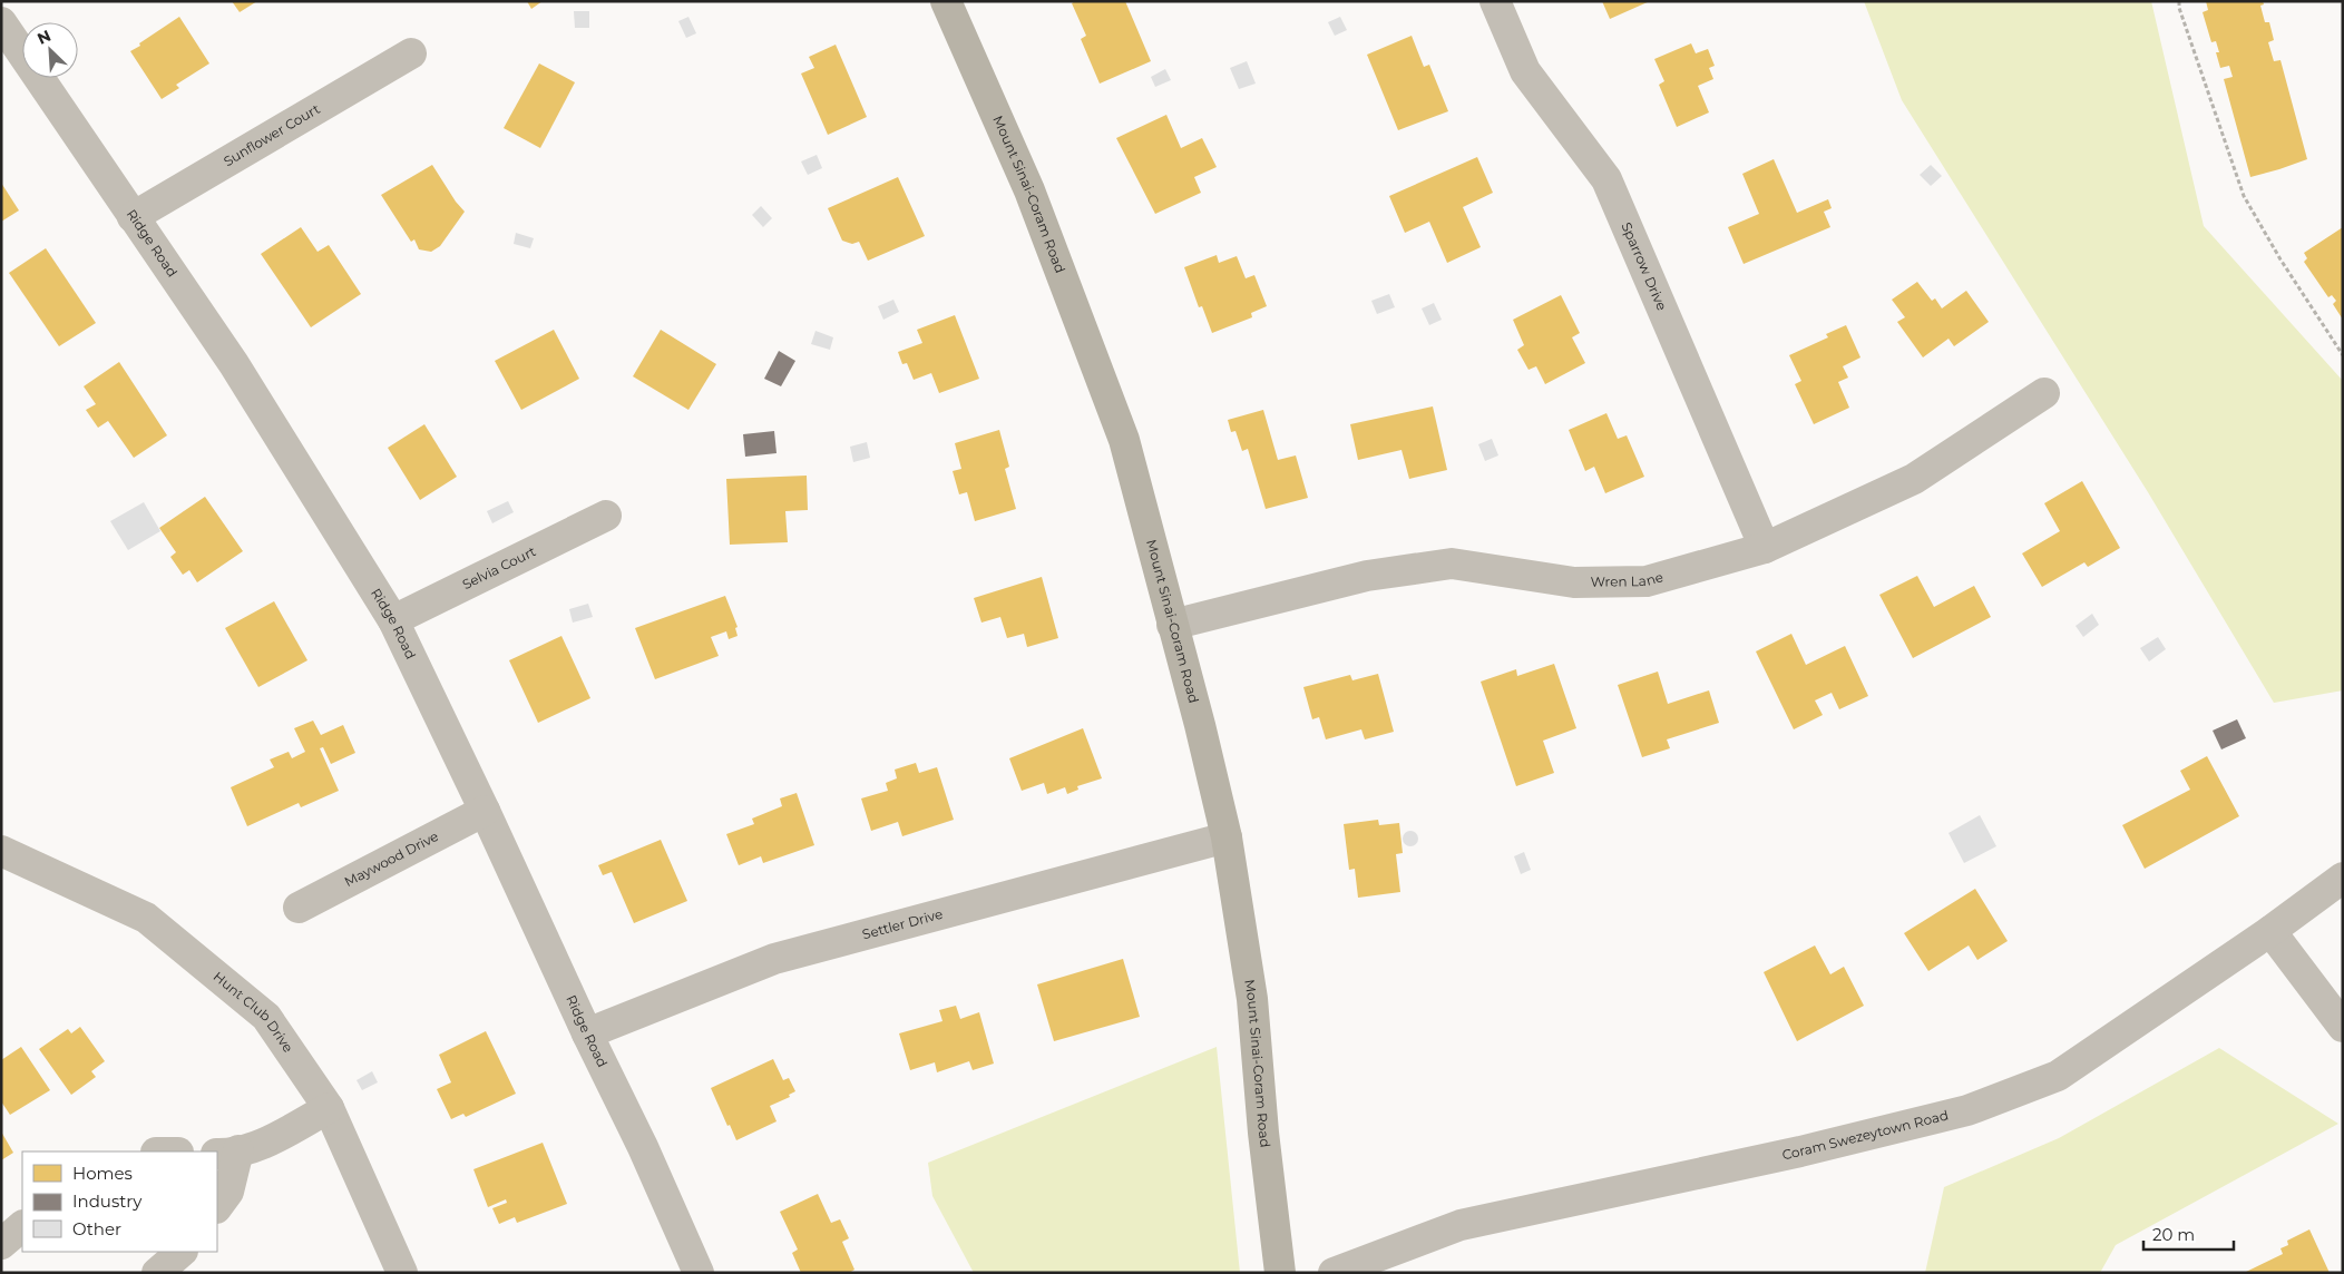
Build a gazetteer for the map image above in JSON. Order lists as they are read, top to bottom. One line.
{"streets":{"main road":["Mount Sinai-Coram Road"],"street":["Sunflower Court","Ridge Road","Sparrow Drive","Selvia Court","Wren Lane","Maywood Drive","Settler Drive","Hunt Club Drive","Coram Swezeytown Road"]},"crossings":[["Sunflower Court","Ridge Road"],["Mount Sinai-Coram Road","Wren Lane"],["Mount Sinai-Coram Road","Settler Drive"],["Ridge Road","Selvia Court"],["Ridge Road","Maywood Drive"],["Ridge Road","Settler Drive"],["Sparrow Drive","Wren Lane"]],"legend":["Homes","Industry","Other"],"scale_bar":"20 m","north":"top left"}
